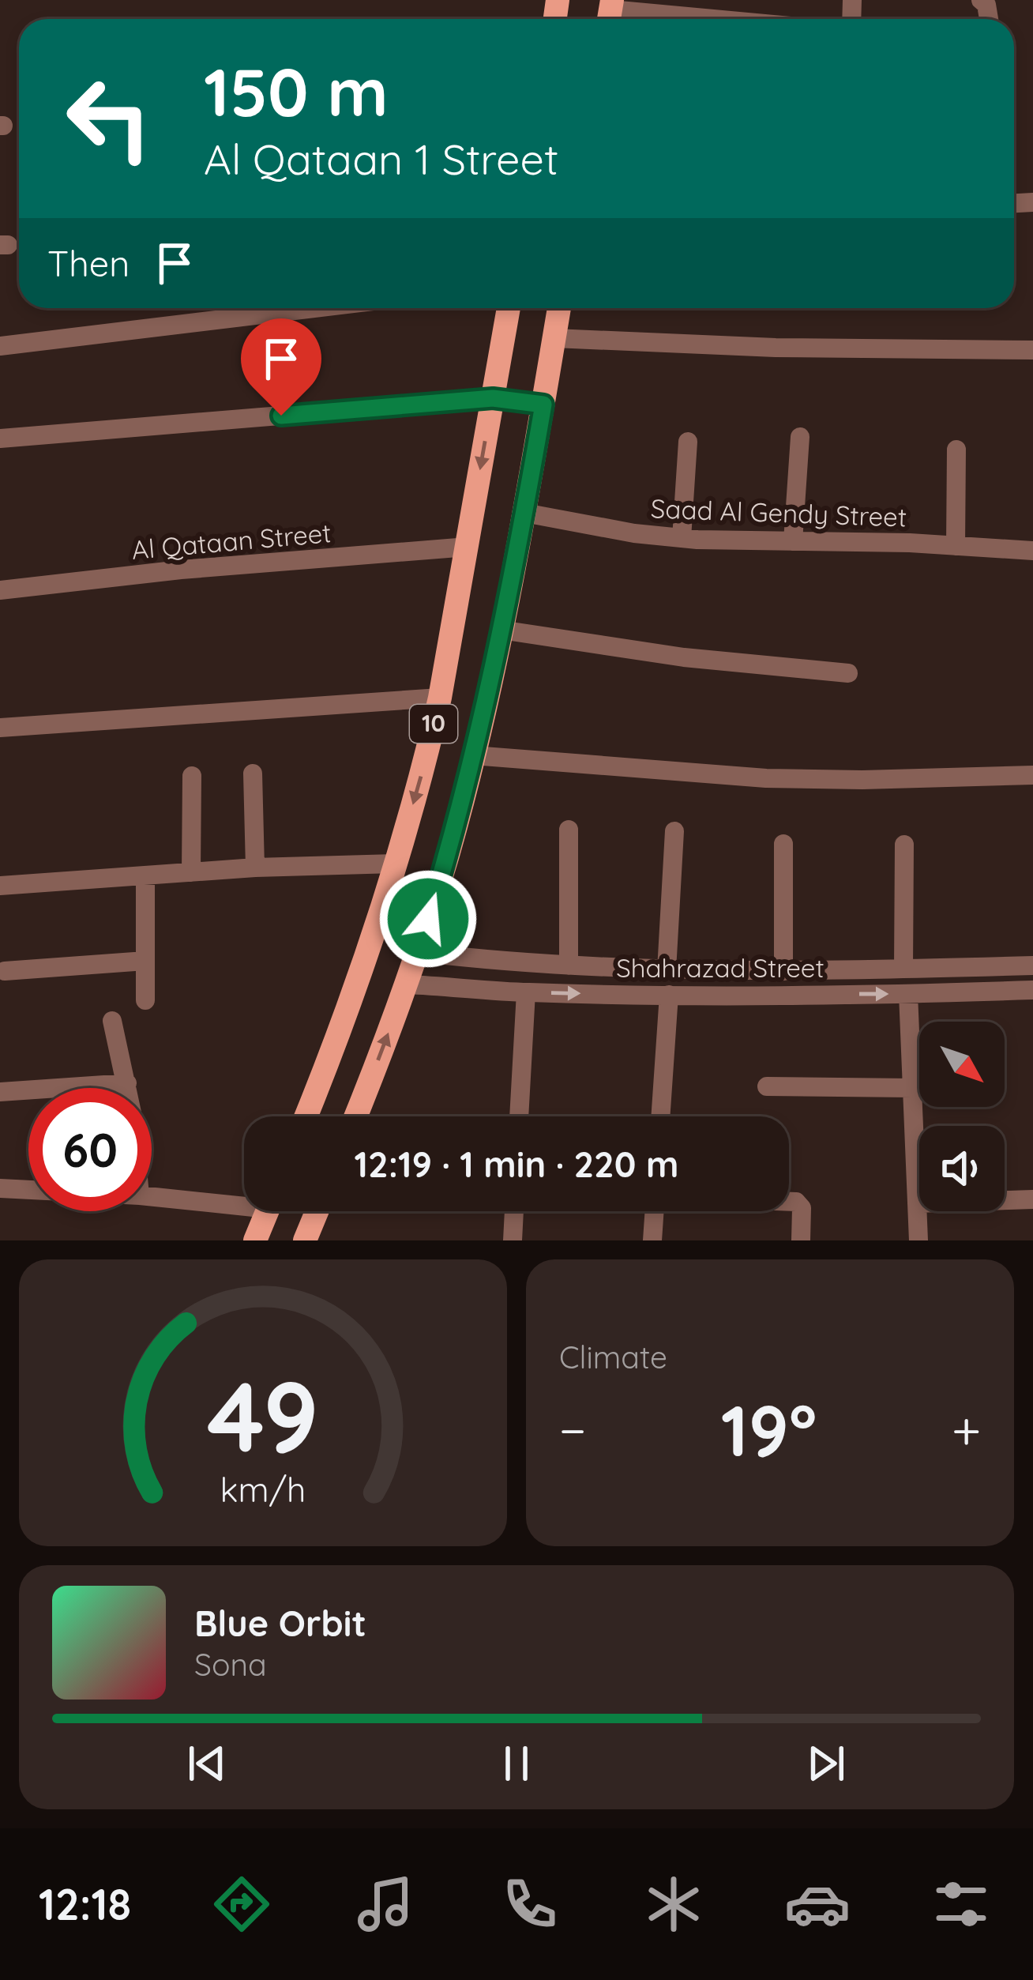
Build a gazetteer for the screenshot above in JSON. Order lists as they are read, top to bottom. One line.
{"streets":{"main road":["10"],"street":["Saad Al Gendy Street","Al Qataan Street","Shahrazad Street"]},"crossings":[["Saad Al Gendy Street","10"],["Al Qataan Street","10"],["10","Shahrazad Street"]],"north":"bottom right","page":{"turn":["150 m","Al Qataan 1 Street"],"then":"Then","limit":"60","trip":"12:19 · 1 min · 220 m","tile":"Climate","heat":["−","19°","+"],"song":["Blue Orbit","Sona"],"tabs":"12:18","gauge":["49","km/h"]}}
